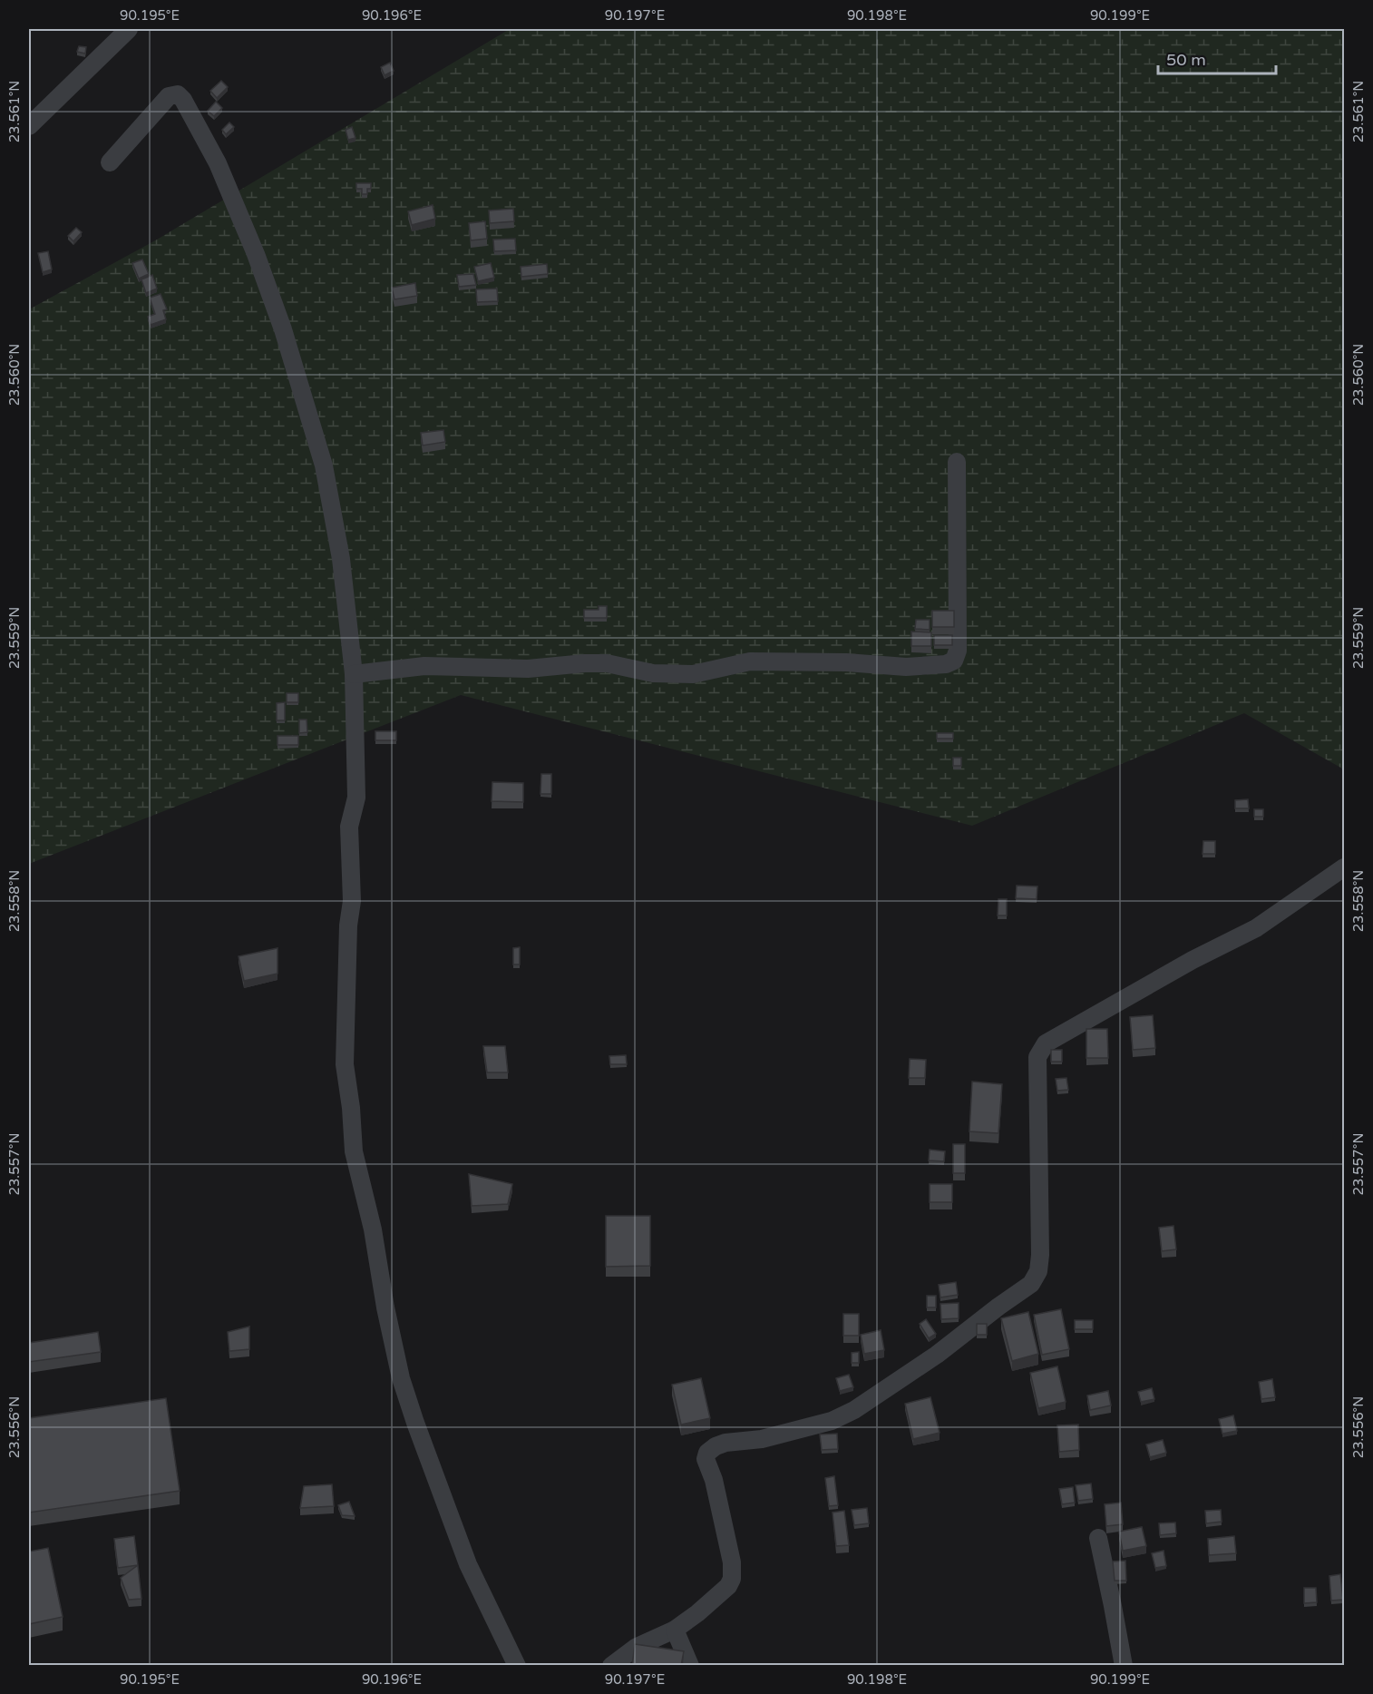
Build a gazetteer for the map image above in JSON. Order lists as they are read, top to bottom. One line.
{"scale_bar":"50 m","coordinates":["90.195°E","90.196°E","90.197°E","90.198°E","90.199°E","23.561°N","23.560°N","23.559°N","23.558°N","23.557°N","23.556°N"]}
